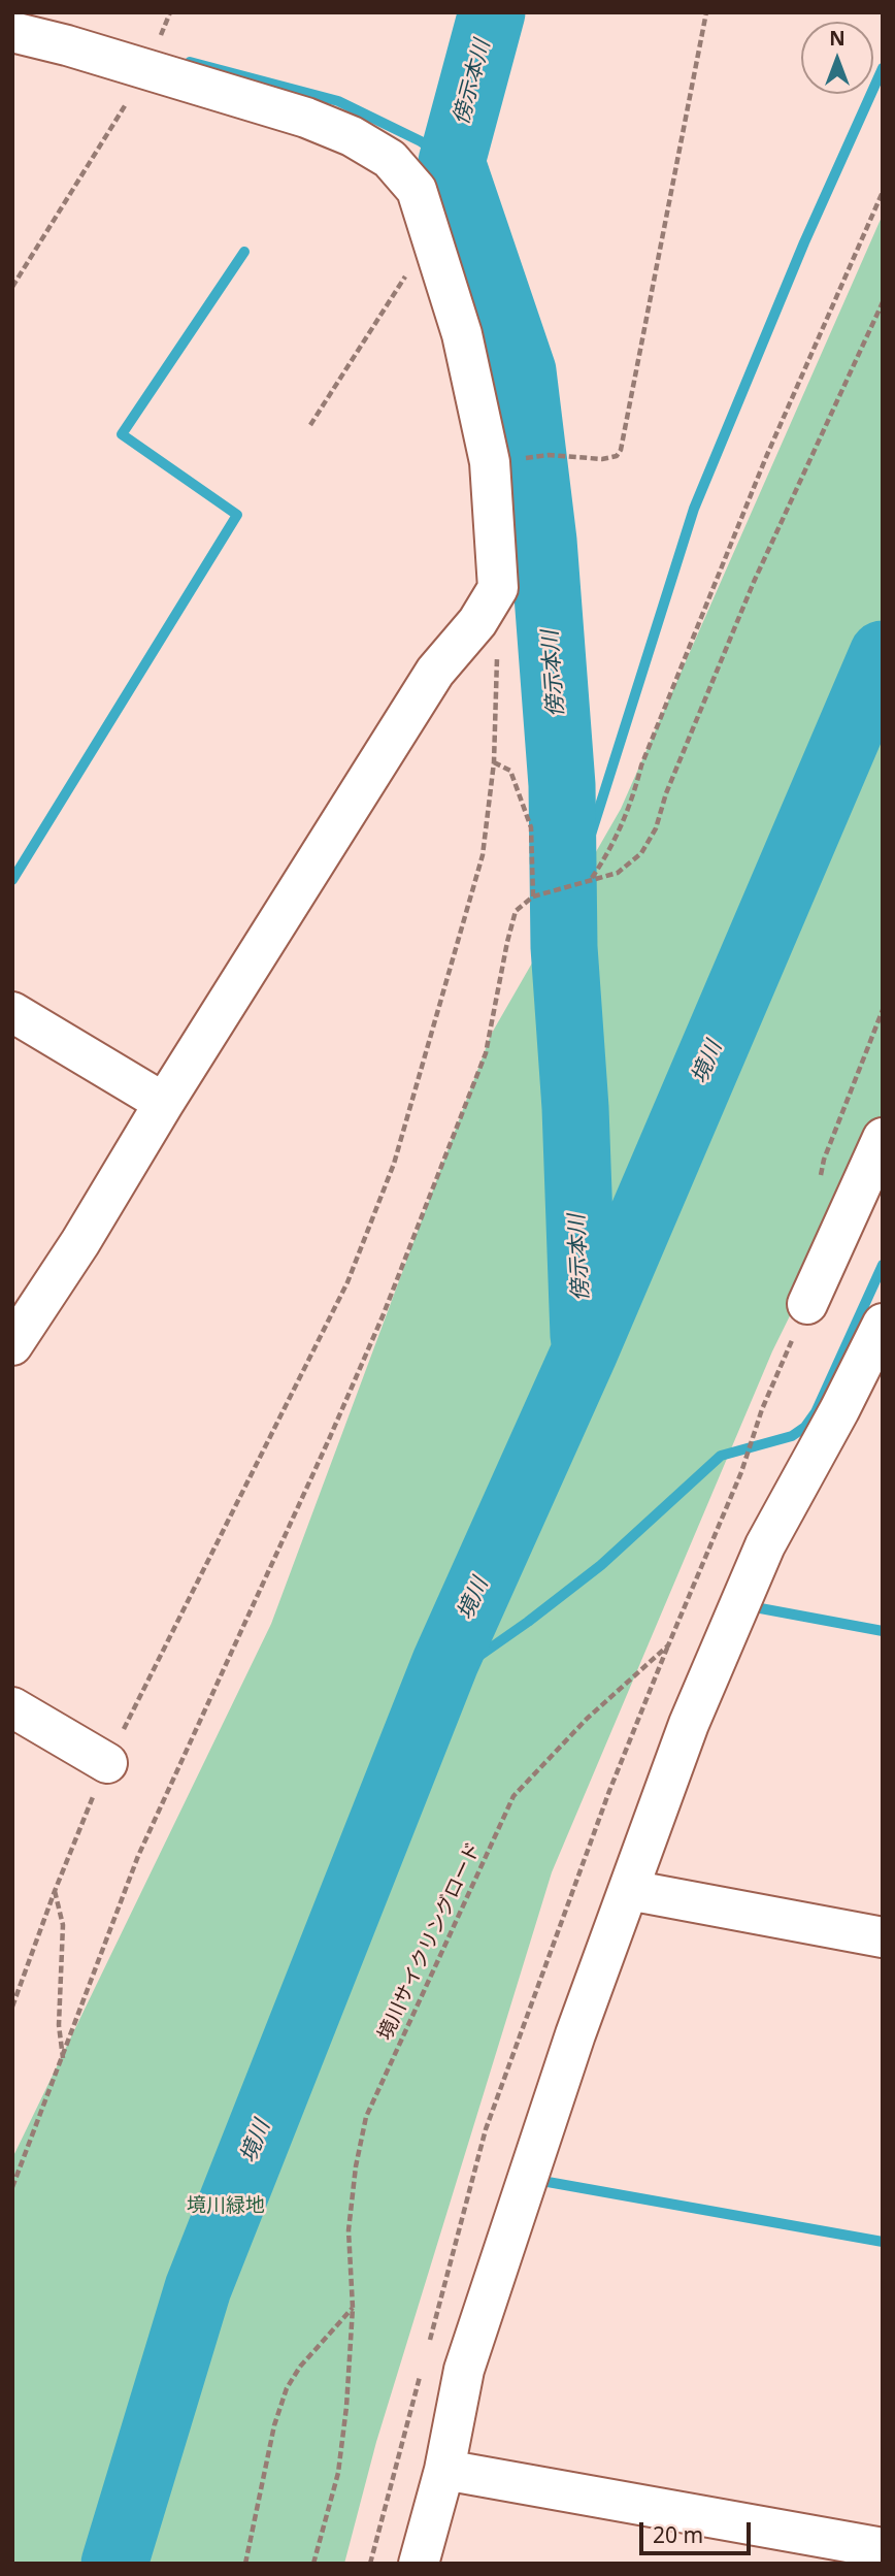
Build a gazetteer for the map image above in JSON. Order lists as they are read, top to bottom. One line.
{"streets":{"path":["境川サイクリングロード"]},"water":["傍示本川","境川"],"parks":["境川緑地"],"scale_bar":"20 m","north":"top"}
